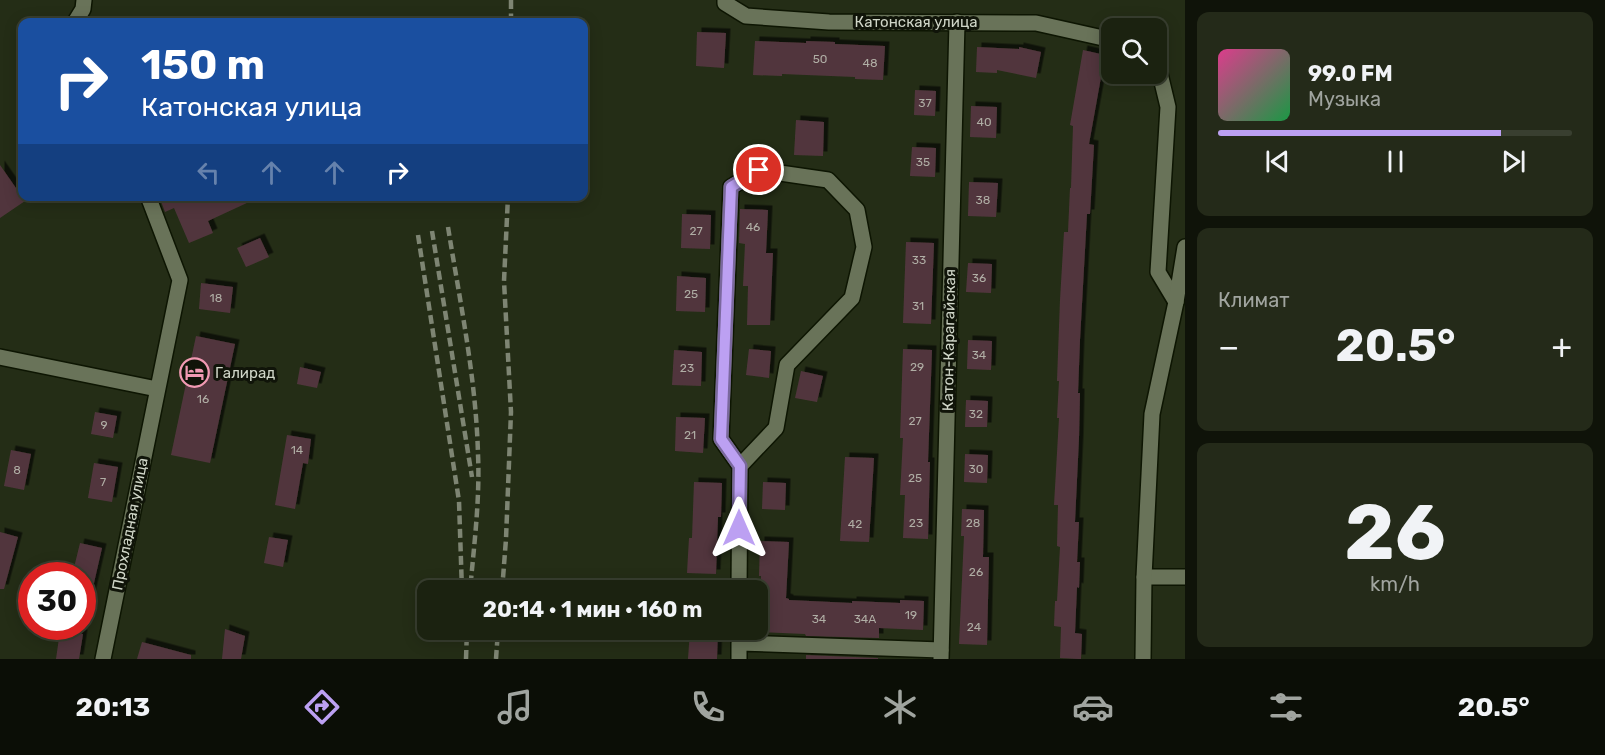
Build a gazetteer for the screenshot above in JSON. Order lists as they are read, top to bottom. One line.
{"streets":{"street":["Катонская улица","Катон-Карагайская","Прохладная улица"]},"crossings":[["Катонская улица","Катон-Карагайская"]],"places":{"hotel":["Галирад"]},"house_numbers":["50","48","37","40","35","38","46","27","33","36","25","18","31","34","29","23","16","32","27","9","21","14","30","8","25","7","23","28","42","26","19","34","34А","24"],"page":{"turn":["150 m","Катонская улица"],"song":["99.0 FM","Музыка"],"tile":["Климат",["26","km/h"]],"heat":["−","20.5°","+"],"limit":"30","trip":"20:14 · 1 мин · 160 m","tabs":["20:13","20.5°"]}}
